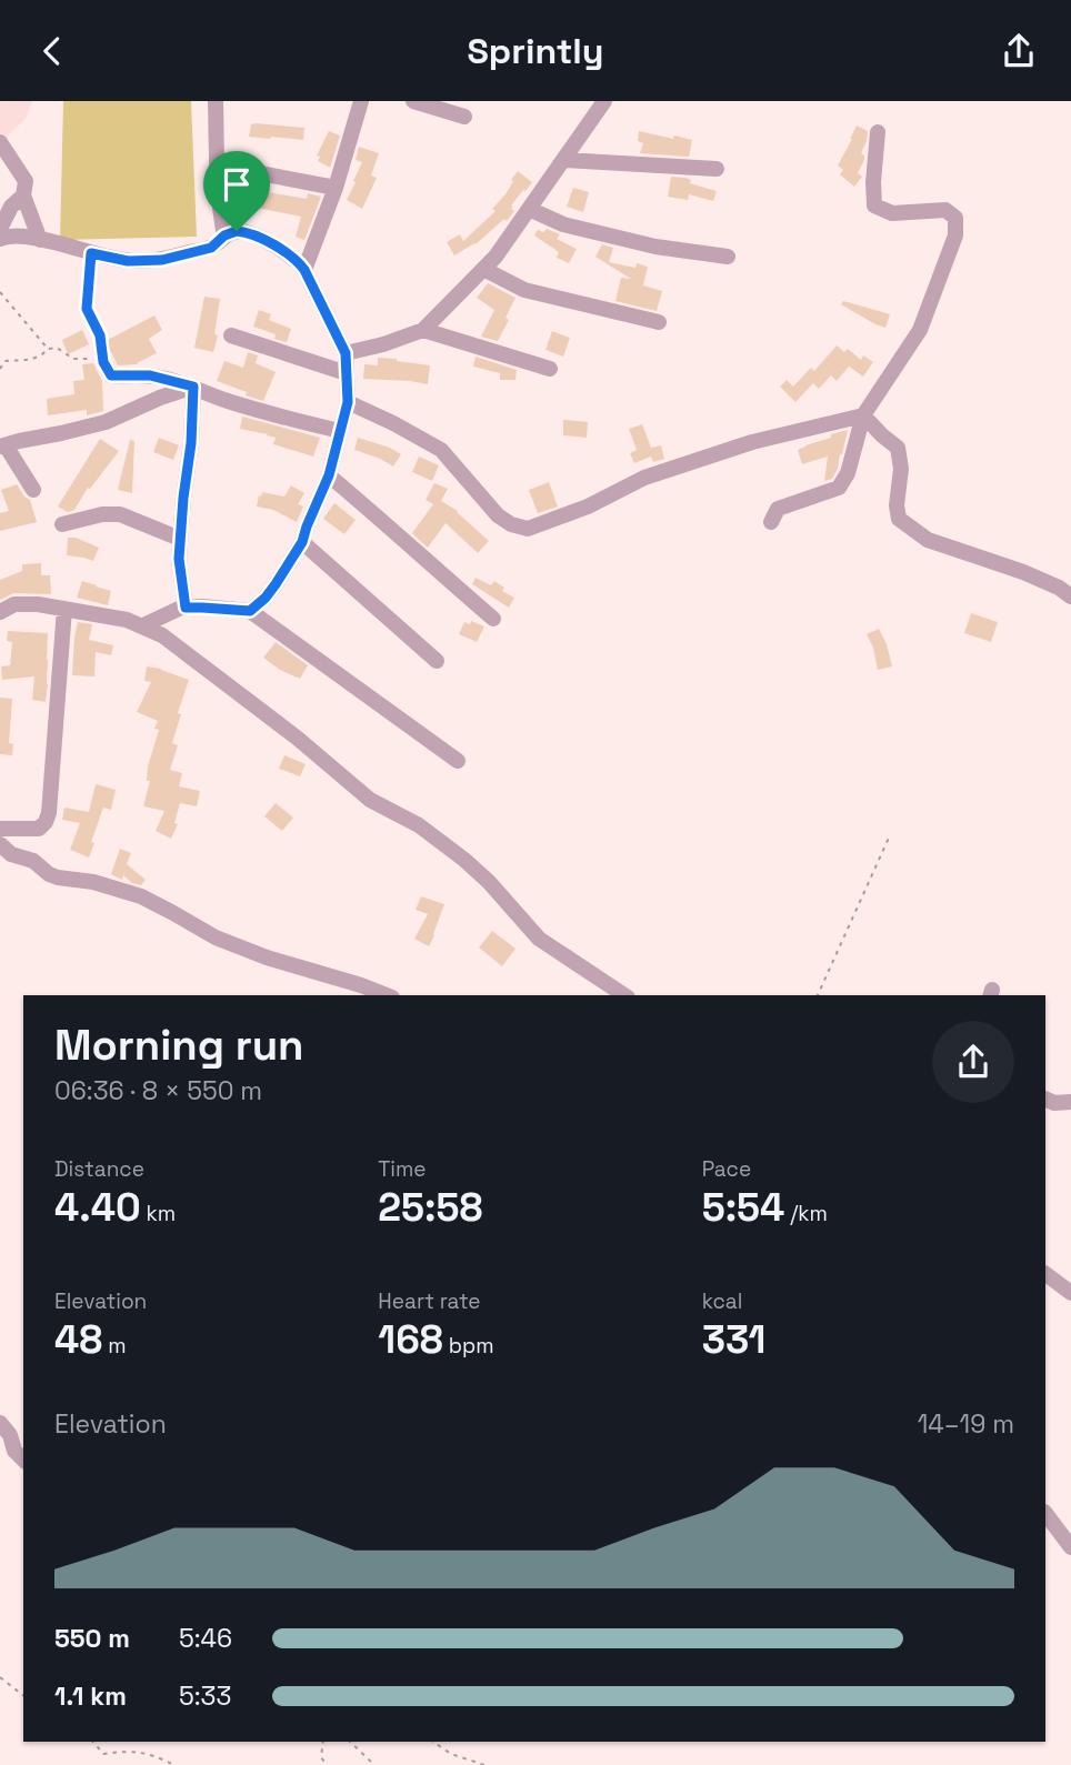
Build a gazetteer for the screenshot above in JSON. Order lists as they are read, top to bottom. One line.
{"page":{"header":"Sprintly","heading":["Morning run","06:36 · 8 × 550 m"],"stats":[["Distance","4.40 km"],["Time","25:58"],["Pace","5:54 /km"],["Elevation","48 m"],["Heart rate","168 bpm"],["kcal","331"]],"chart":["Elevation","14–19 m"],"list":[{"name":"550 m","note":"5:46"},{"name":"1.1 km","note":"5:33"}]}}
